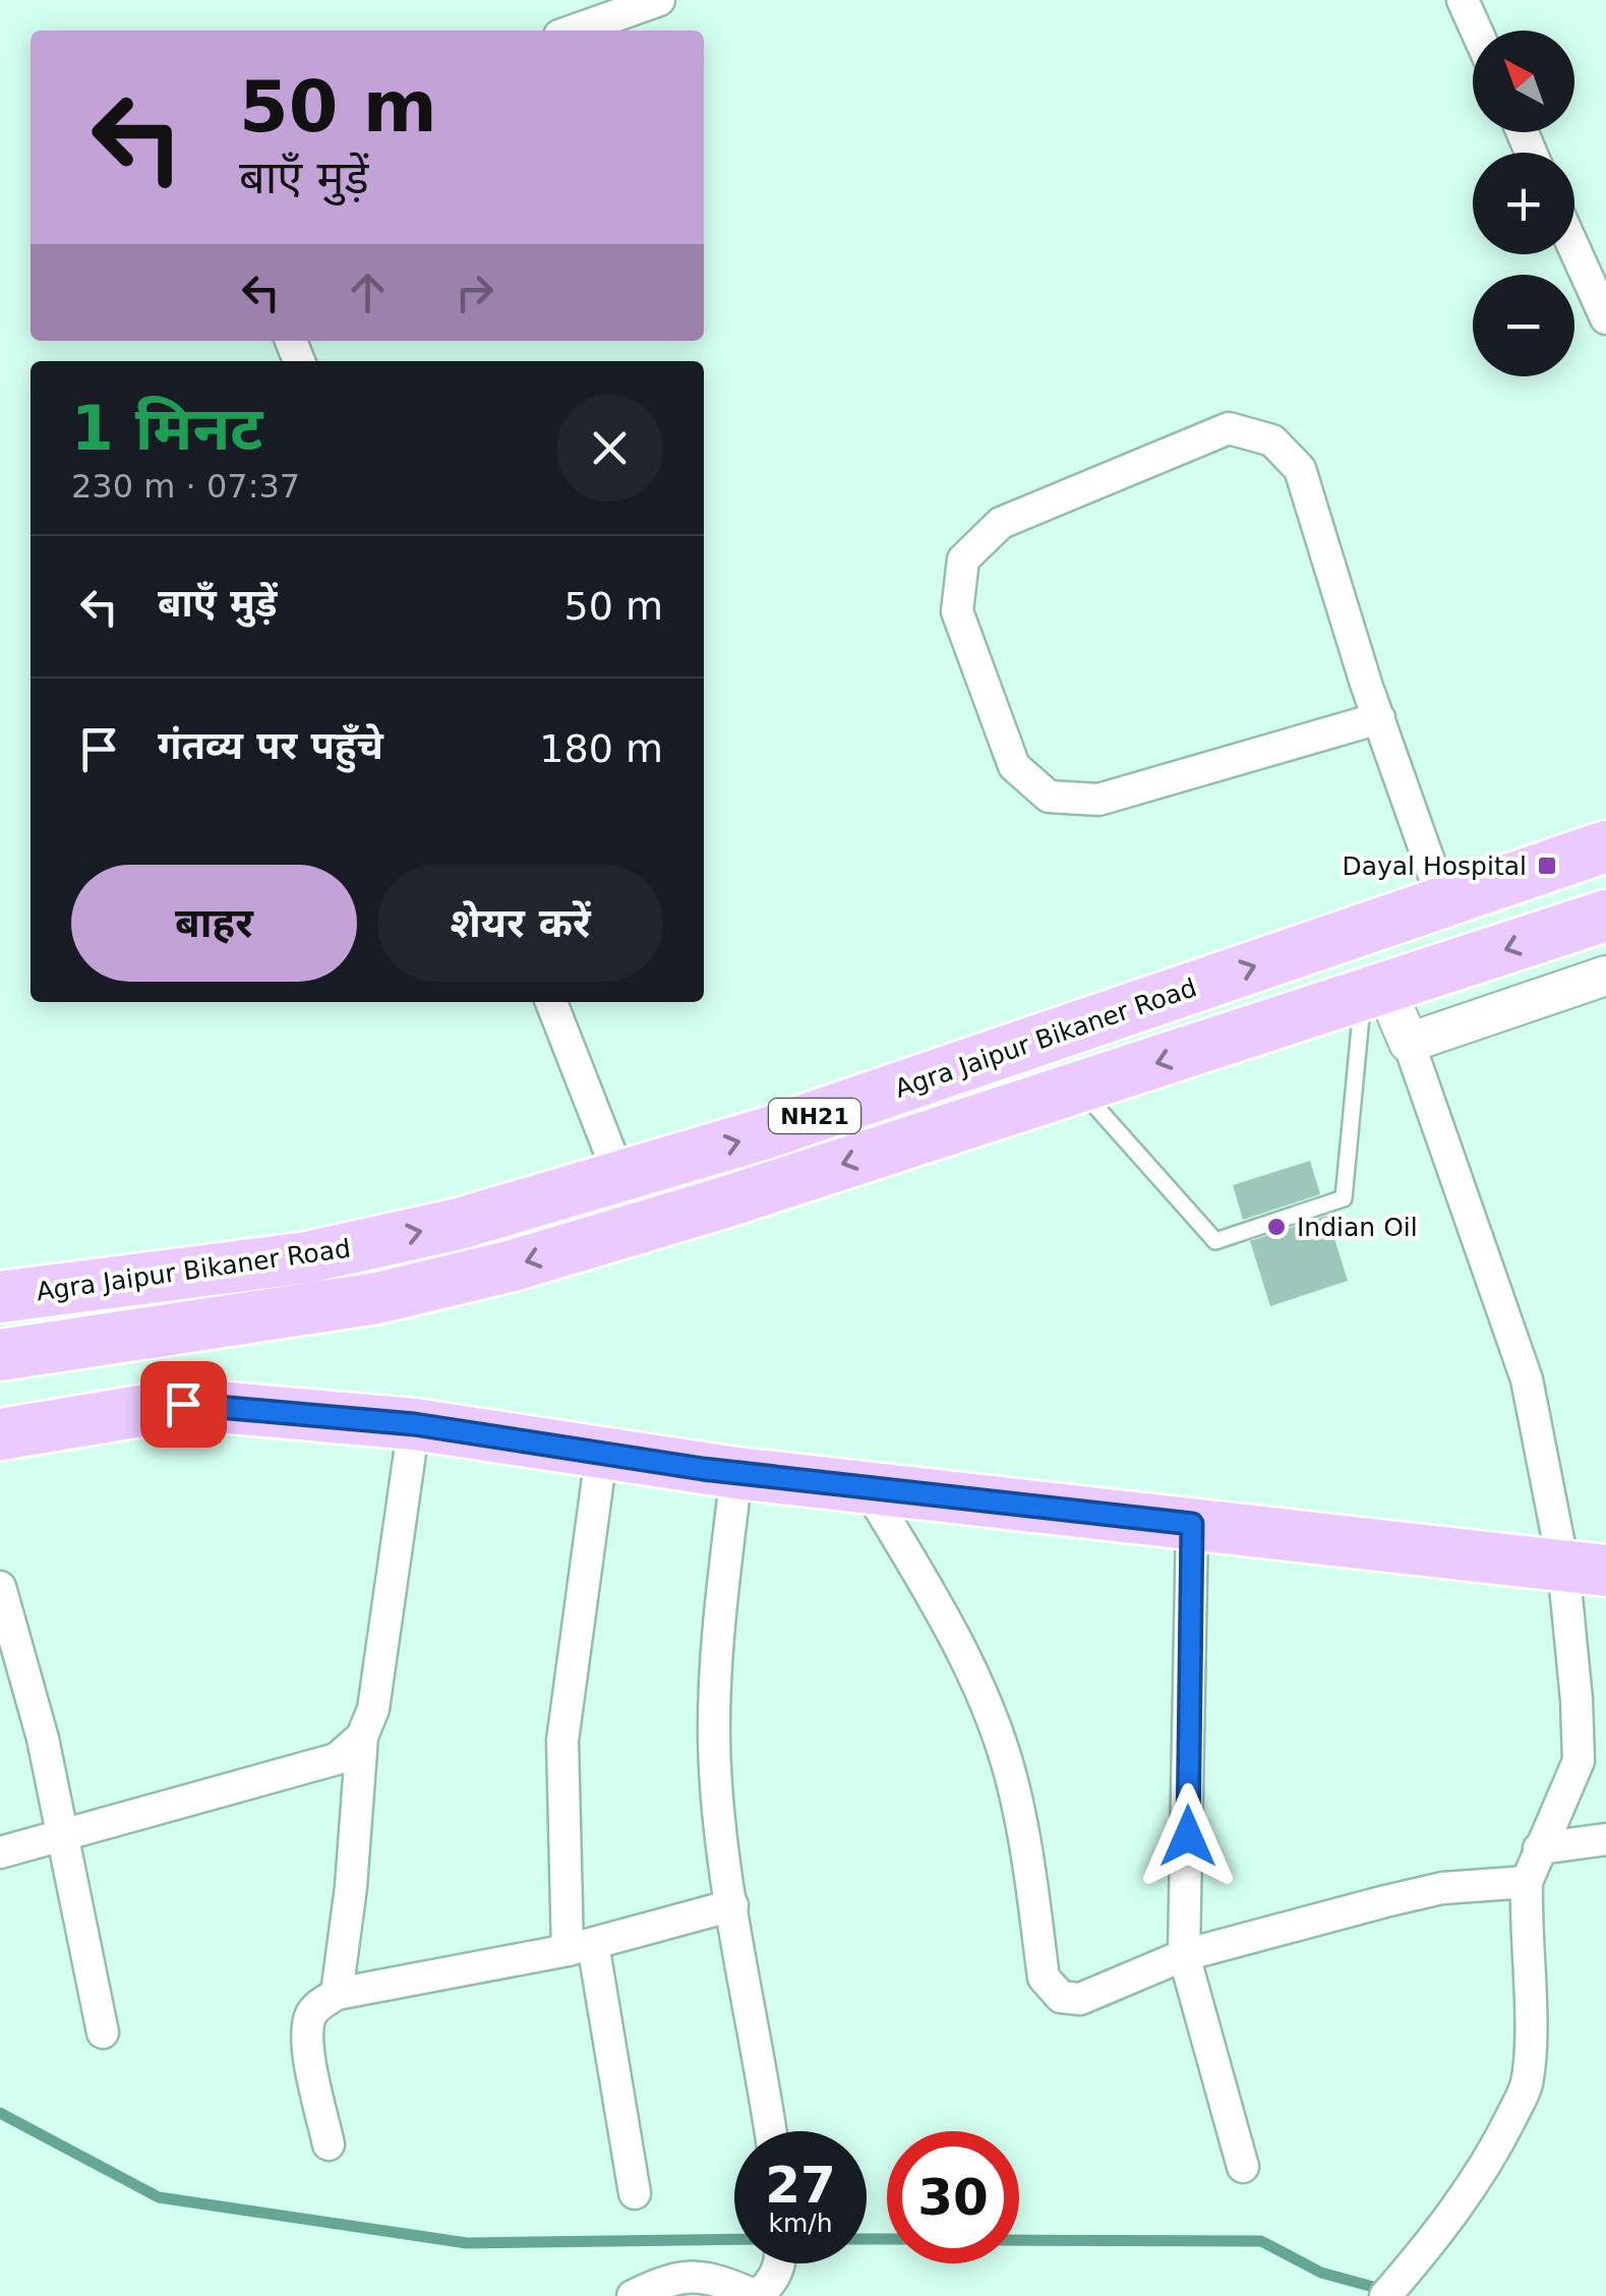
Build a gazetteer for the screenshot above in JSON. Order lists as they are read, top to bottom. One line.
{"streets":{"highway":["Agra Jaipur Bikaner Road","NH21"]},"places":{"transit":["Dayal Hospital"],"other":["Indian Oil"]},"north":"top left","page":{"map_buttons":["+","−"],"turn":["50 m","बाएँ मुड़ें"],"heading":["1 मिनट","230 m · 07:37"],"list":[{"name":"बाएँ मुड़ें","value":"50 m"},{"name":"गंतव्य पर पहुँचे","value":"180 m"}],"buttons":["बाहर","शेयर करें"],"speed":"27 km/h","limit":"30"}}
